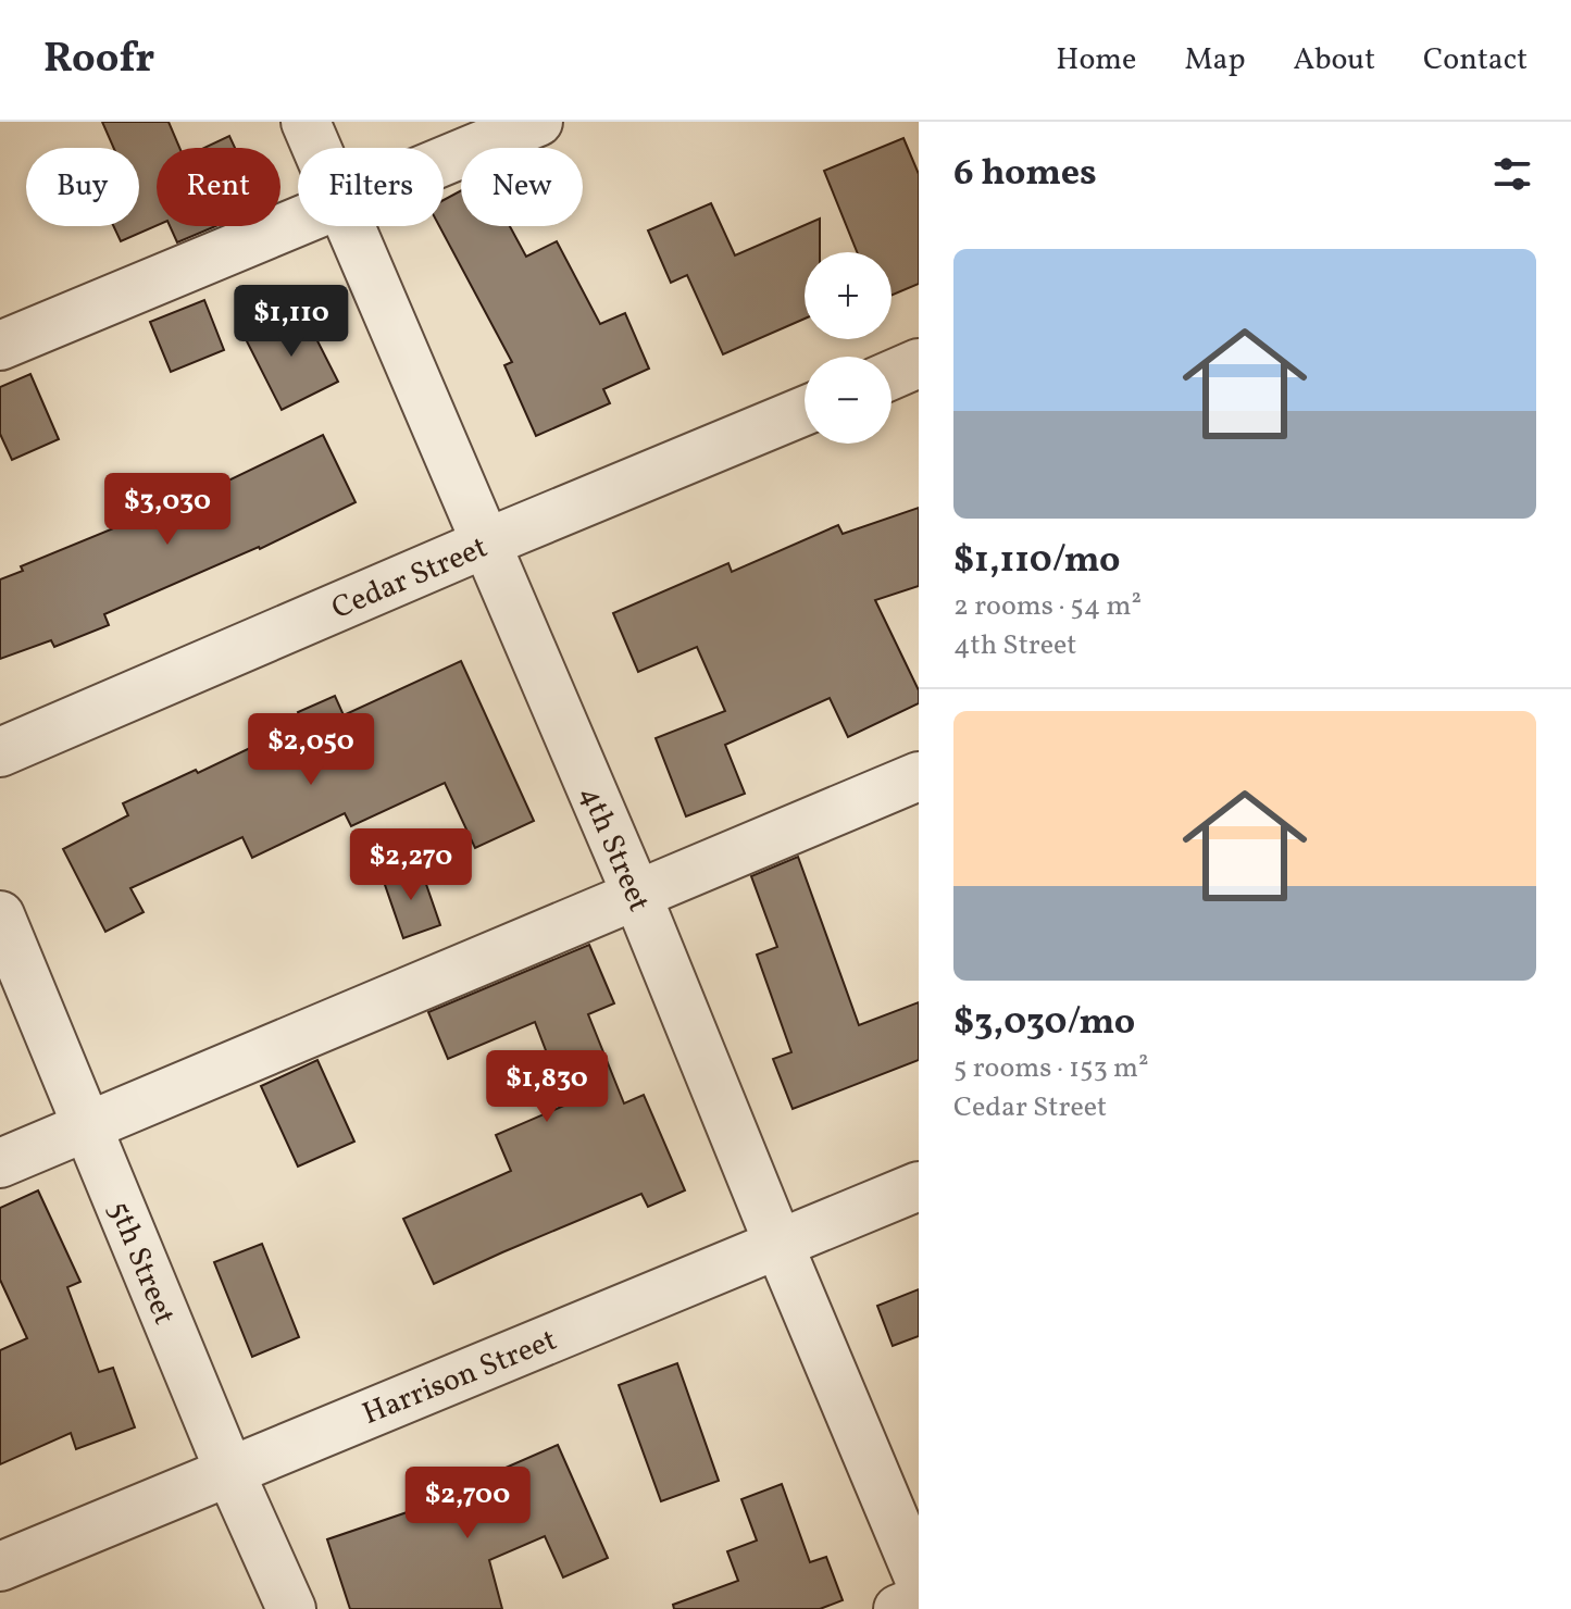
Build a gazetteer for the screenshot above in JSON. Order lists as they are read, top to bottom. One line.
{"streets":{"street":["Cedar Street","4th Street","5th Street","Harrison Street"]},"crossings":[["Cedar Street","4th Street"],["4th Street","Harrison Street"],["5th Street","Harrison Street"]],"page":{"header":"Roofr","nav":["Home","Map","About","Contact"],"heading":"6 homes","chip":["Buy","Rent","Filters","New"],"list":[{"name":"$1,110/mo","note":"2 rooms · 54 m² · 4th Street"},{"name":"$3,030/mo","note":"5 rooms · 153 m² · Cedar Street"}],"map_buttons":["+","−"],"price":["$1,110","$3,030","$2,050","$2,270","$1,830","$2,700"]}}
